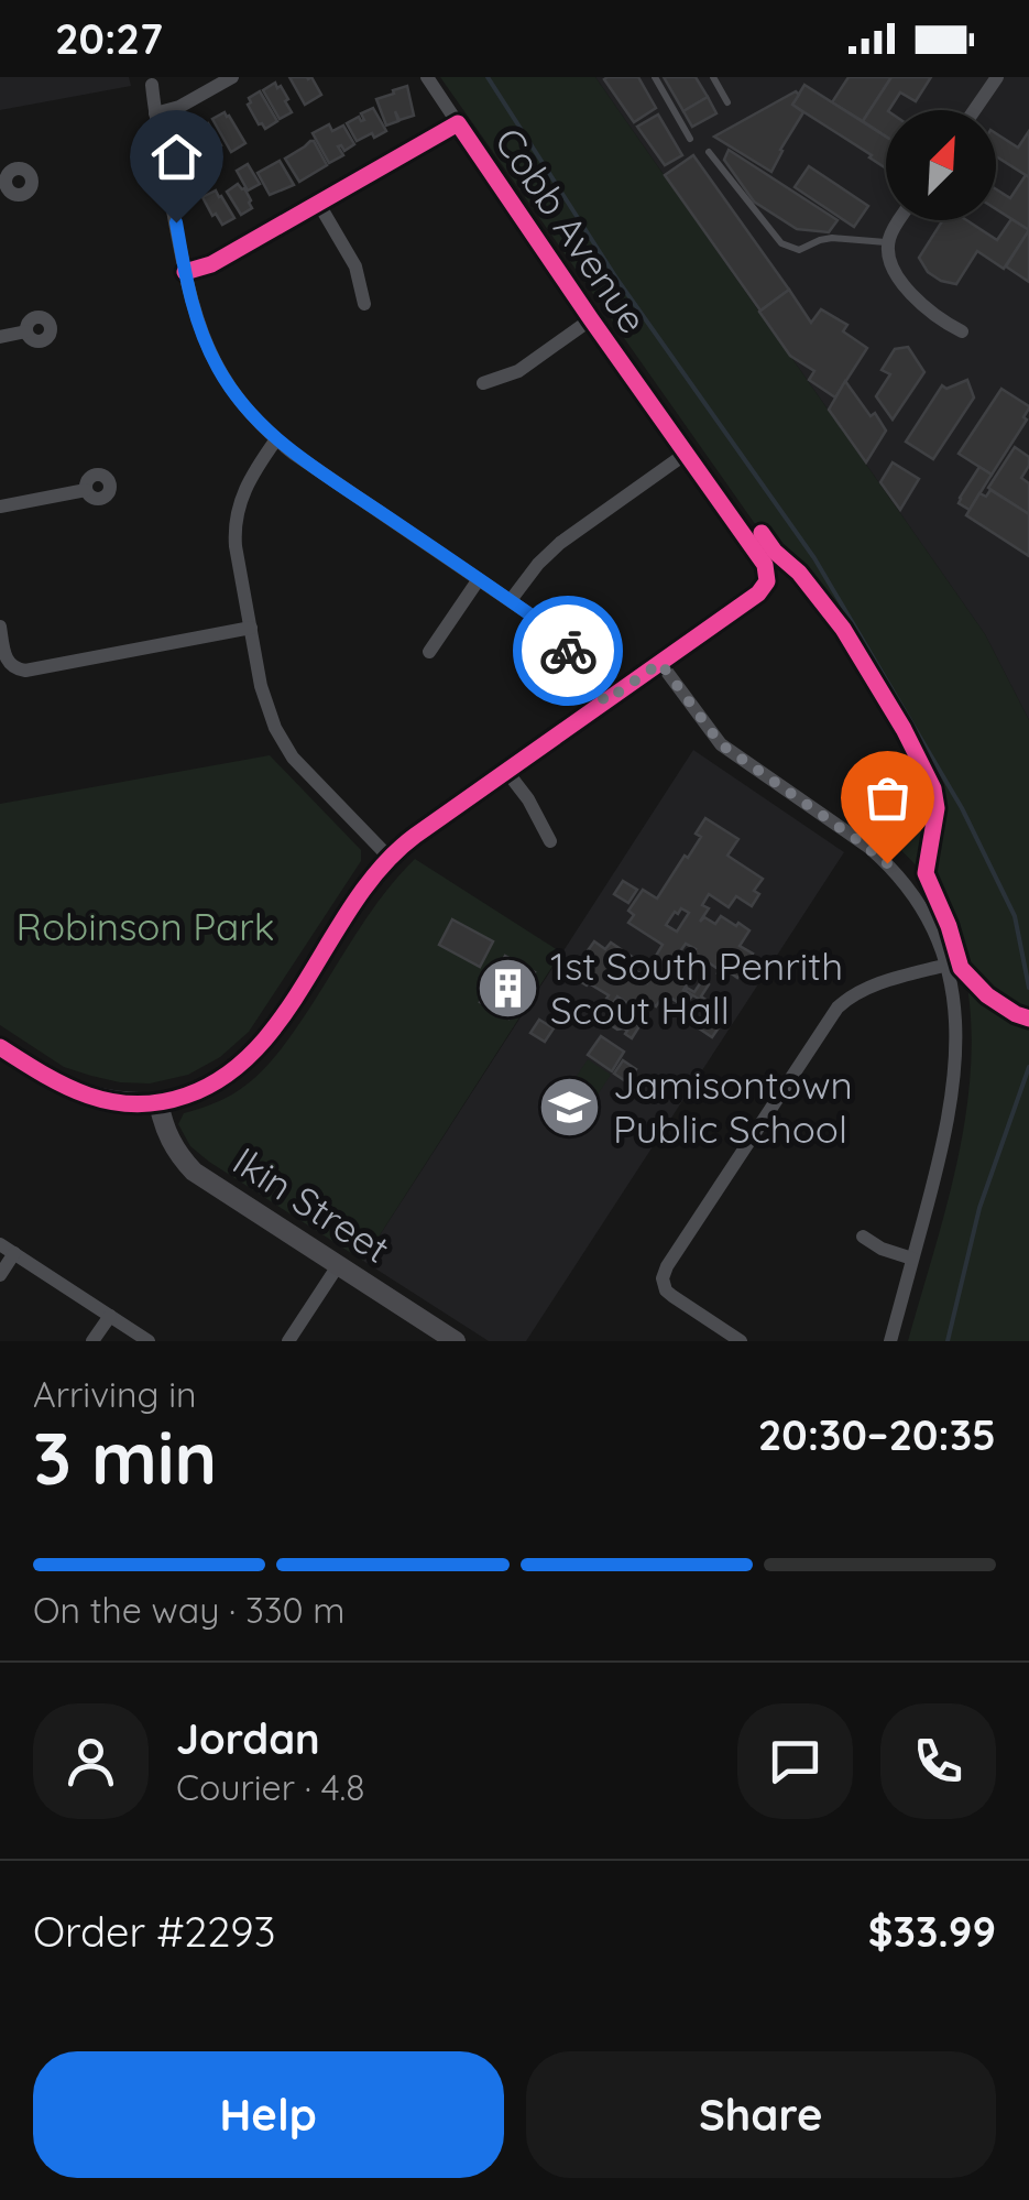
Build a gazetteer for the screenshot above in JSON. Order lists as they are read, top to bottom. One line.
{"streets":{"street":["Cobb Avenue","Ikin Street"]},"parks":["Robinson Park"],"places":{"building":["1st South Penrith Scout Hall"],"school or university":["Jamisontown Public School"]},"north":"top right","page":{"status":"20:27","heading":["3 min","Arriving in","20:30–20:35"],"panel":["Jordan","Courier · 4.8","Order #2293","$33.99"],"bar":"On the way · 330 m","buttons":["Help","Share"]}}
